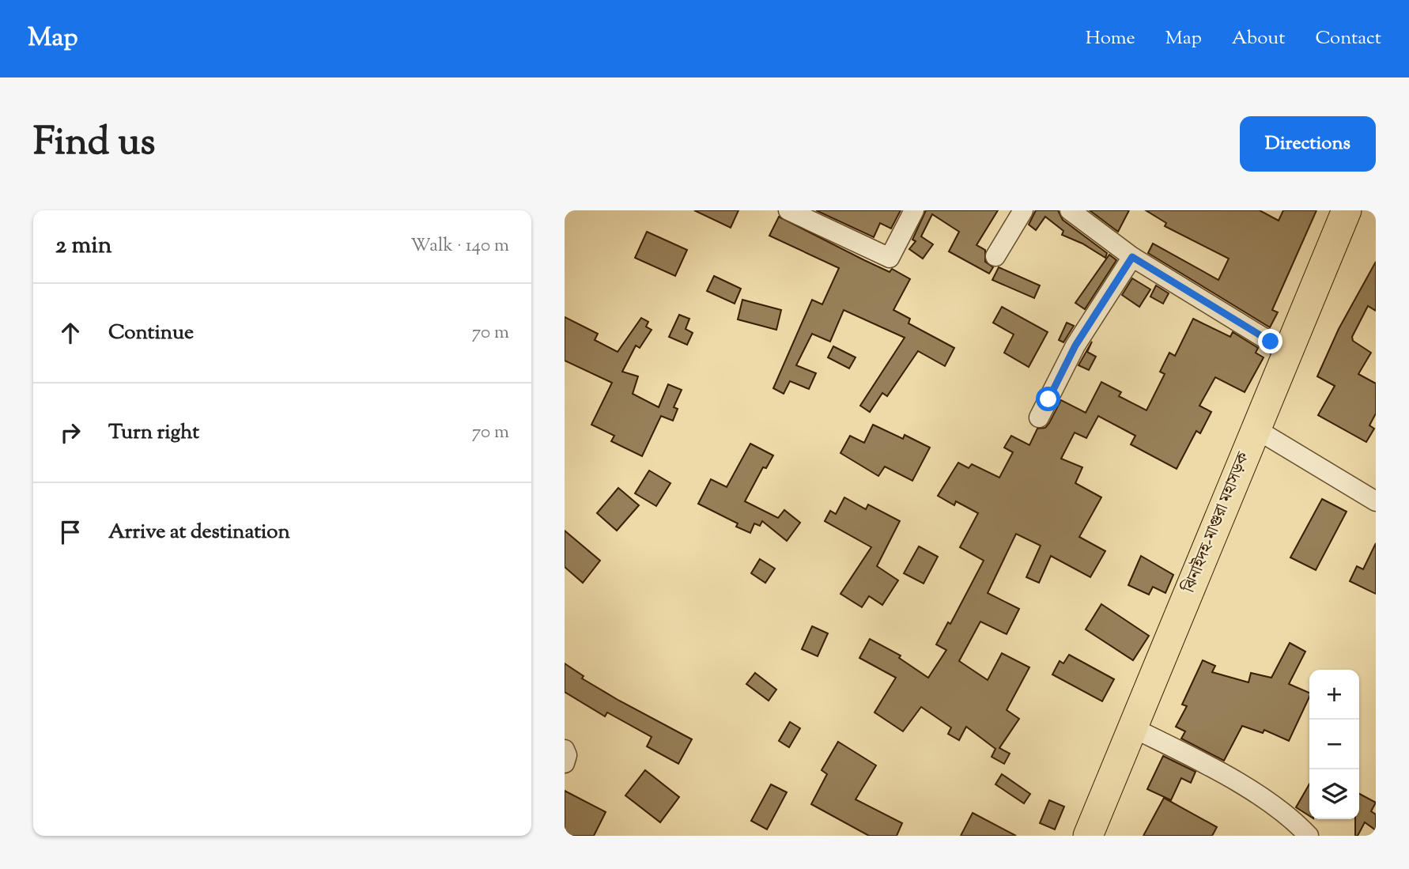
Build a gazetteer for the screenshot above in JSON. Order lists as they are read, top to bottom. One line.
{"streets":{"highway":["ঝিনাইদহ-মাগুরা মহাসড়ক"]},"page":{"header":"Map","nav":["Home","Map","About","Contact"],"title":"Find us","buttons":"Directions","heading":["2 min","Walk · 140 m"],"list":[["Continue","70 m"],["Turn right","70 m"],"Arrive at destination"],"map_buttons":["+","−"]}}
